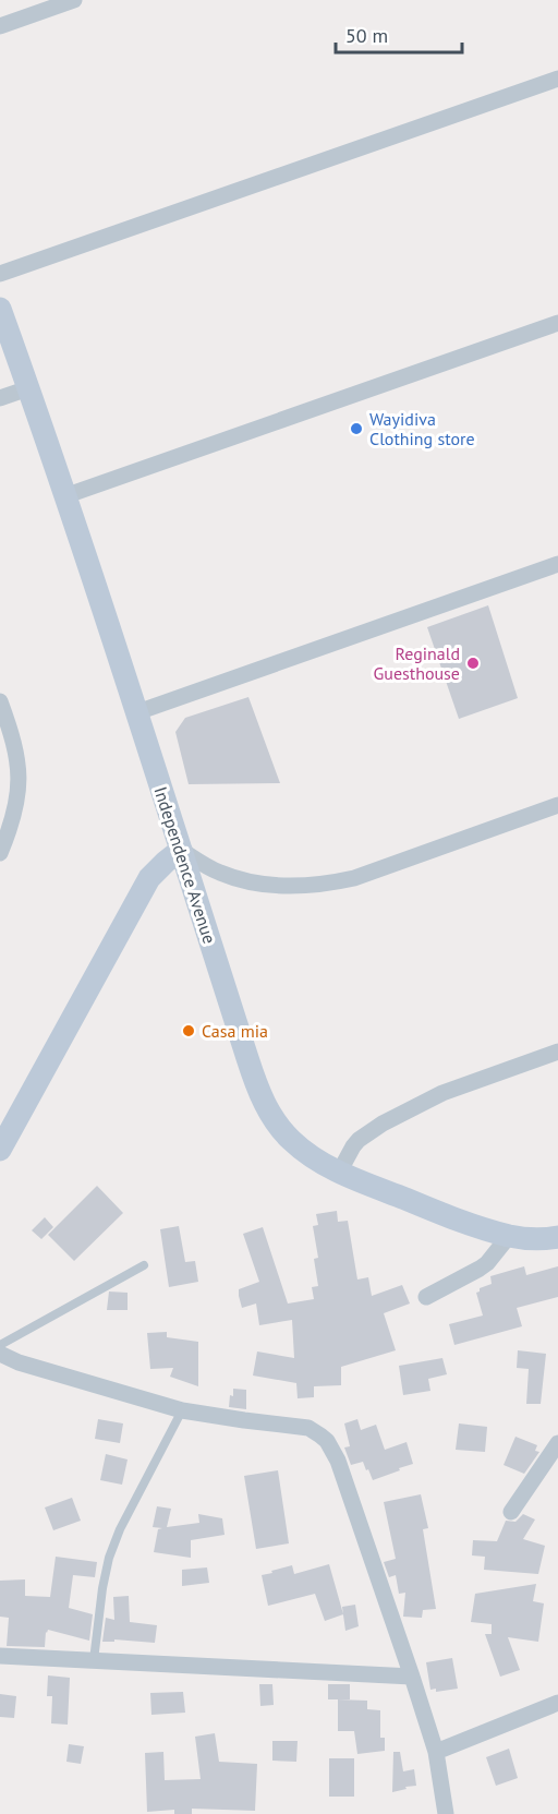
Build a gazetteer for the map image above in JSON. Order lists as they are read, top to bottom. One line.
{"streets":{"street":["Independence Avenue"]},"places":["Wayidiva Clothing store","Reginald Guesthouse","Casa mia"],"scale_bar":"50 m"}
